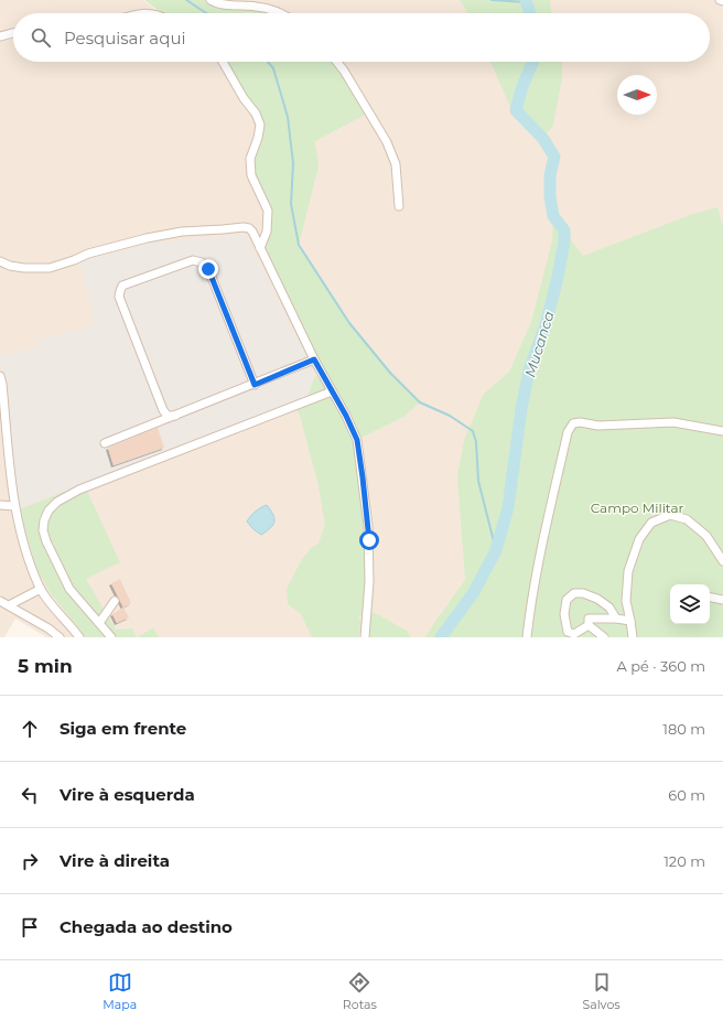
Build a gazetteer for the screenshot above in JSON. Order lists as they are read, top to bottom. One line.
{"water":["Mucanca"],"parks":["Campo Militar"],"north":"right","page":{"search":"Pesquisar aqui","heading":["5 min","A pé · 360 m"],"list":[["Siga em frente","180 m"],["Vire à esquerda","60 m"],["Vire à direita","120 m"],"Chegada ao destino"],"nav":["Mapa","Rotas","Salvos"]}}
